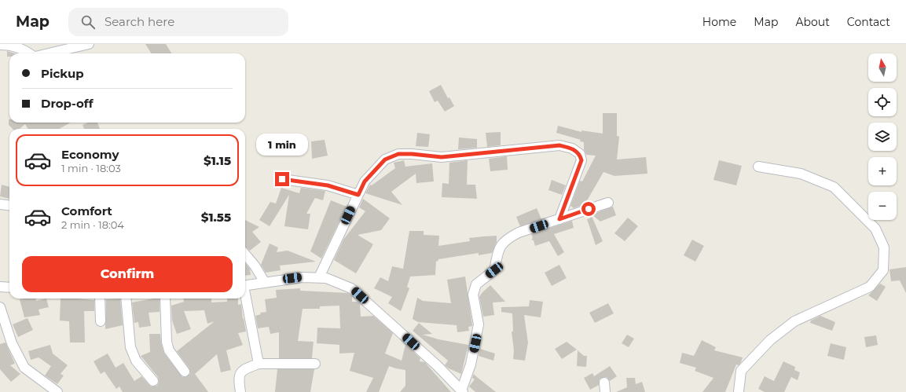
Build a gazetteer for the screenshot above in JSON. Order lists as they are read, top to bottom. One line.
{"north":"top","page":{"header":"Map","search":"Search here","nav":["Home","Map","About","Contact"],"map_buttons":["+","−"],"banner":["Pickup","Drop-off"],"bubble":"1 min","list":[{"name":"Economy","note":"1 min · 18:03","value":"$1.15"},{"name":"Comfort","note":"2 min · 18:04","value":"$1.55"}],"buttons":"Confirm"}}
